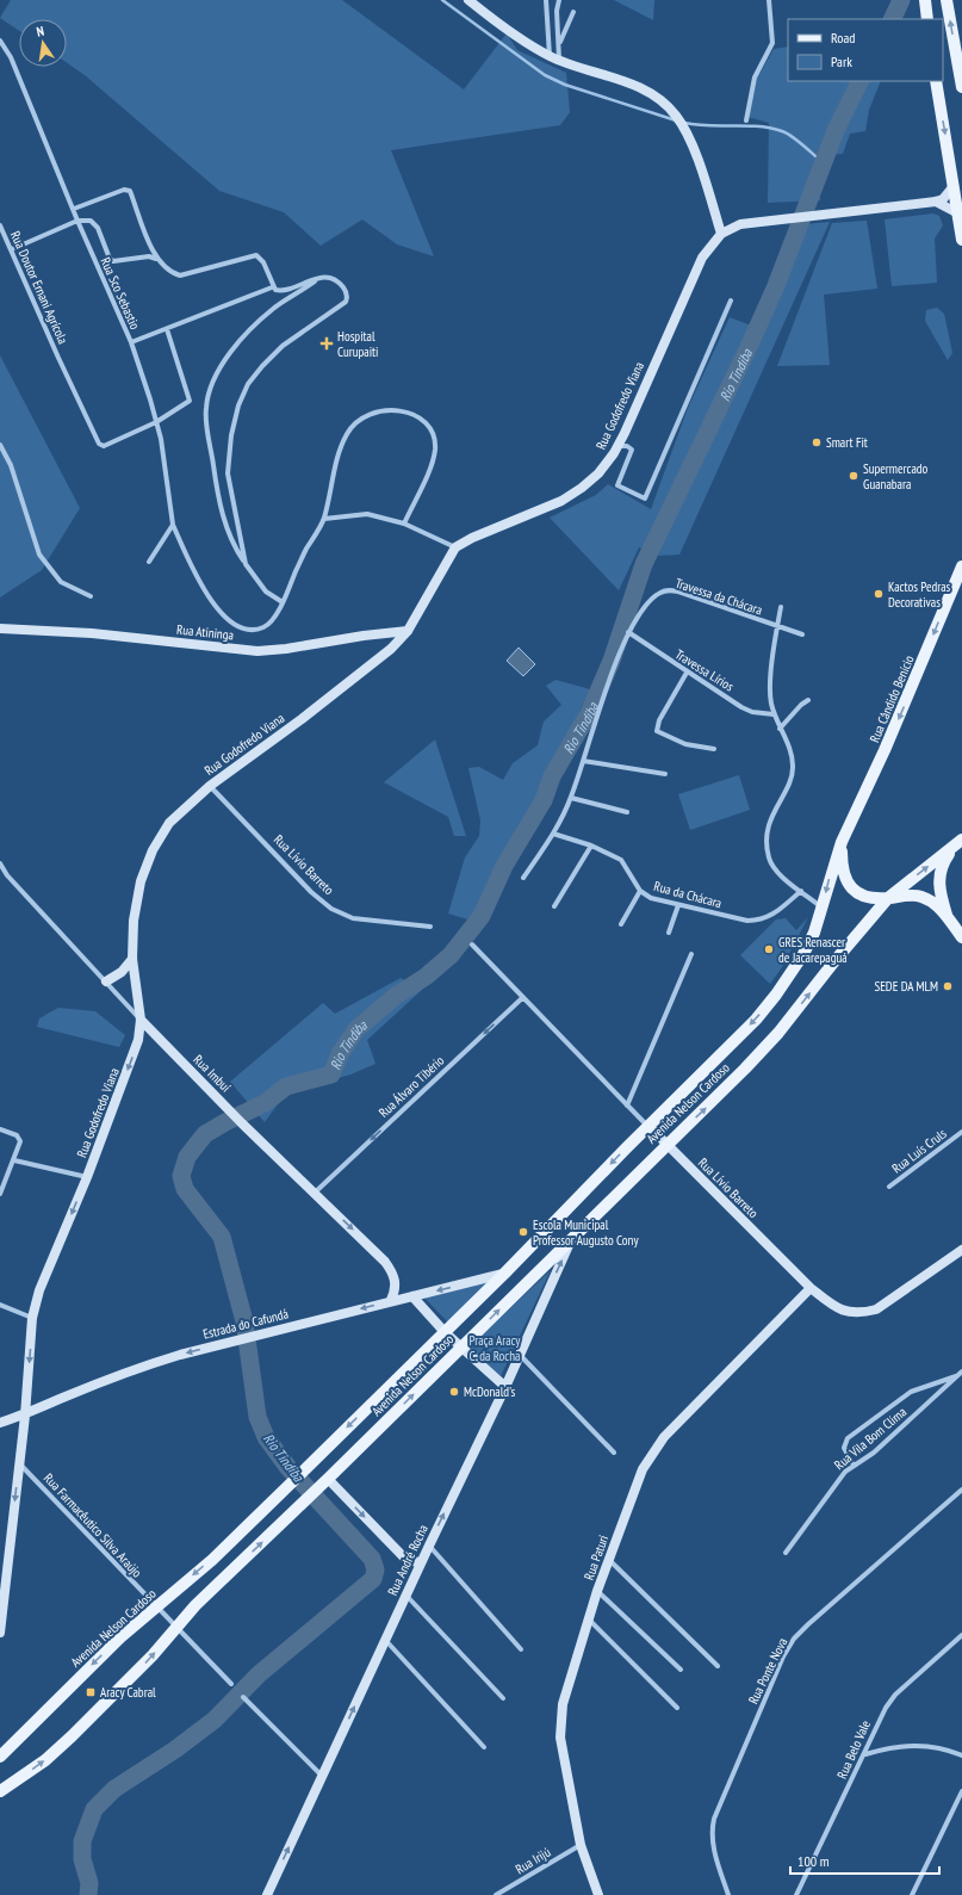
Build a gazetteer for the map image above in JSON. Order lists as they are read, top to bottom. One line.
{"streets":{"main road":["Rua Godofredo Viana","Rua Atininga","Rua Cândido Benício","Rua Lívio Barreto","Rua Imbuí","Avenida Nelson Cardoso","Estrada do Cafundá","Rua Paturi","Rua André Rocha"],"street":["Rua Doutor Ernani Agrícola","Rua Sco Sebastio","Travessa da Chácara","Travessa Lírios","Rua da Chácara","Rua Álvaro Tibério","Rua Luís Cruls","Rua Vila Bom Clima","Rua Farmacêutico Silva Araújo","Rua Ponte Nova","Rua Belo Vale","Rua Irijú"]},"crossings":[["Rua Doutor Ernani Agrícola","Rua Sco Sebastio"],["Rua Godofredo Viana","Rua Atininga"],["Rua Godofredo Viana","Rua Lívio Barreto"],["Rua Godofredo Viana","Rua Imbuí"],["Rua Godofredo Viana","Estrada do Cafundá"],["Rua Godofredo Viana","Rua Farmacêutico Silva Araújo"],["Travessa da Chácara","Travessa Lírios"],["Travessa da Chácara","Rua da Chácara"],["Rua Cândido Benício","Avenida Nelson Cardoso"],["Rua Lívio Barreto","Rua Álvaro Tibério"],["Rua Lívio Barreto","Avenida Nelson Cardoso"],["Rua Lívio Barreto","Rua Paturi"],["Rua Imbuí","Rua Álvaro Tibério"],["Rua Imbuí","Estrada do Cafundá"],["Avenida Nelson Cardoso","Estrada do Cafundá"],["Avenida Nelson Cardoso","Rua Farmacêutico Silva Araújo"],["Avenida Nelson Cardoso","Rua André Rocha"],["Rua Paturi","Rua Irijú"]],"one_way":["Rua Cândido Benício","Rua Álvaro Tibério","Estrada do Cafundá","Rua André Rocha"],"water":["Rio Tindiba"],"parks":["Praça Aracy C. da Rocha"],"places":{"health":["Hospital Curupaiti"],"other":["Smart Fit","Supermercado Guanabara","Kactos Pedras Decorativas","GRES Renascer de Jacarepaguá","SEDE DA MLM","Escola Municipal Professor Augusto Cony","McDonald's"],"transit":["Aracy Cabral"]},"legend":["Road","Park"],"scale_bar":"100 m","north":"top"}
